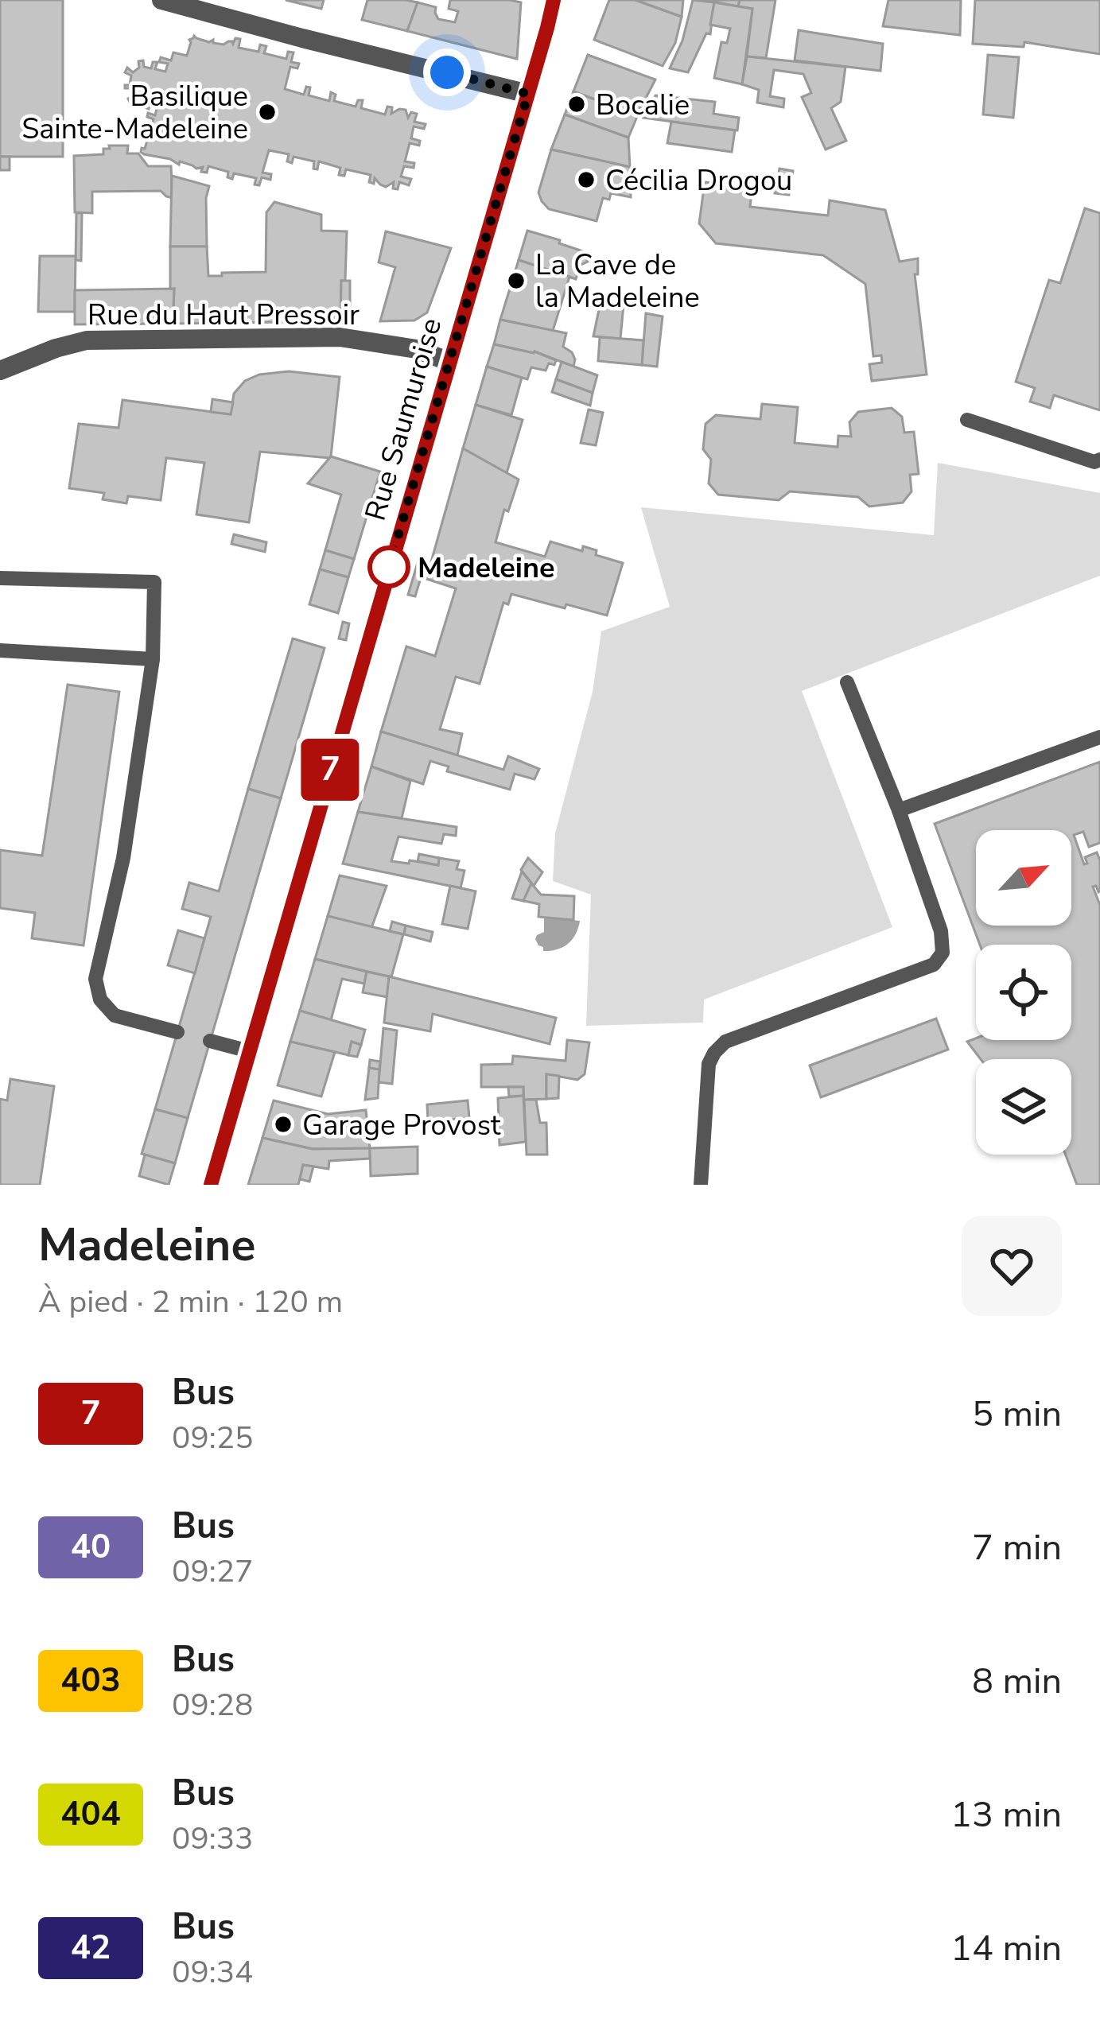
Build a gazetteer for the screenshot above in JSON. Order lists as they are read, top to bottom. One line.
{"streets":{"main road":["Rue Saumuroise"],"street":["Rue du Haut Pressoir"]},"crossings":[["Rue du Haut Pressoir","Rue Saumuroise"]],"places":["Bocalie","Basilique Sainte-Madeleine","Cécilia Drogou","La Cave de la Madeleine","Madeleine","Garage Provost"],"lines":["bus line 7"],"north":"top right","page":{"on_map":"7","heading":["Madeleine","À pied · 2 min · 120 m"],"list":[{"mark":"7","name":"Bus","note":"09:25","value":"5 min"},{"mark":"40","name":"Bus","note":"09:27","value":"7 min"},{"mark":"403","name":"Bus","note":"09:28","value":"8 min"},{"mark":"404","name":"Bus","note":"09:33","value":"13 min"},{"mark":"42","name":"Bus","note":"09:34","value":"14 min"}]}}
